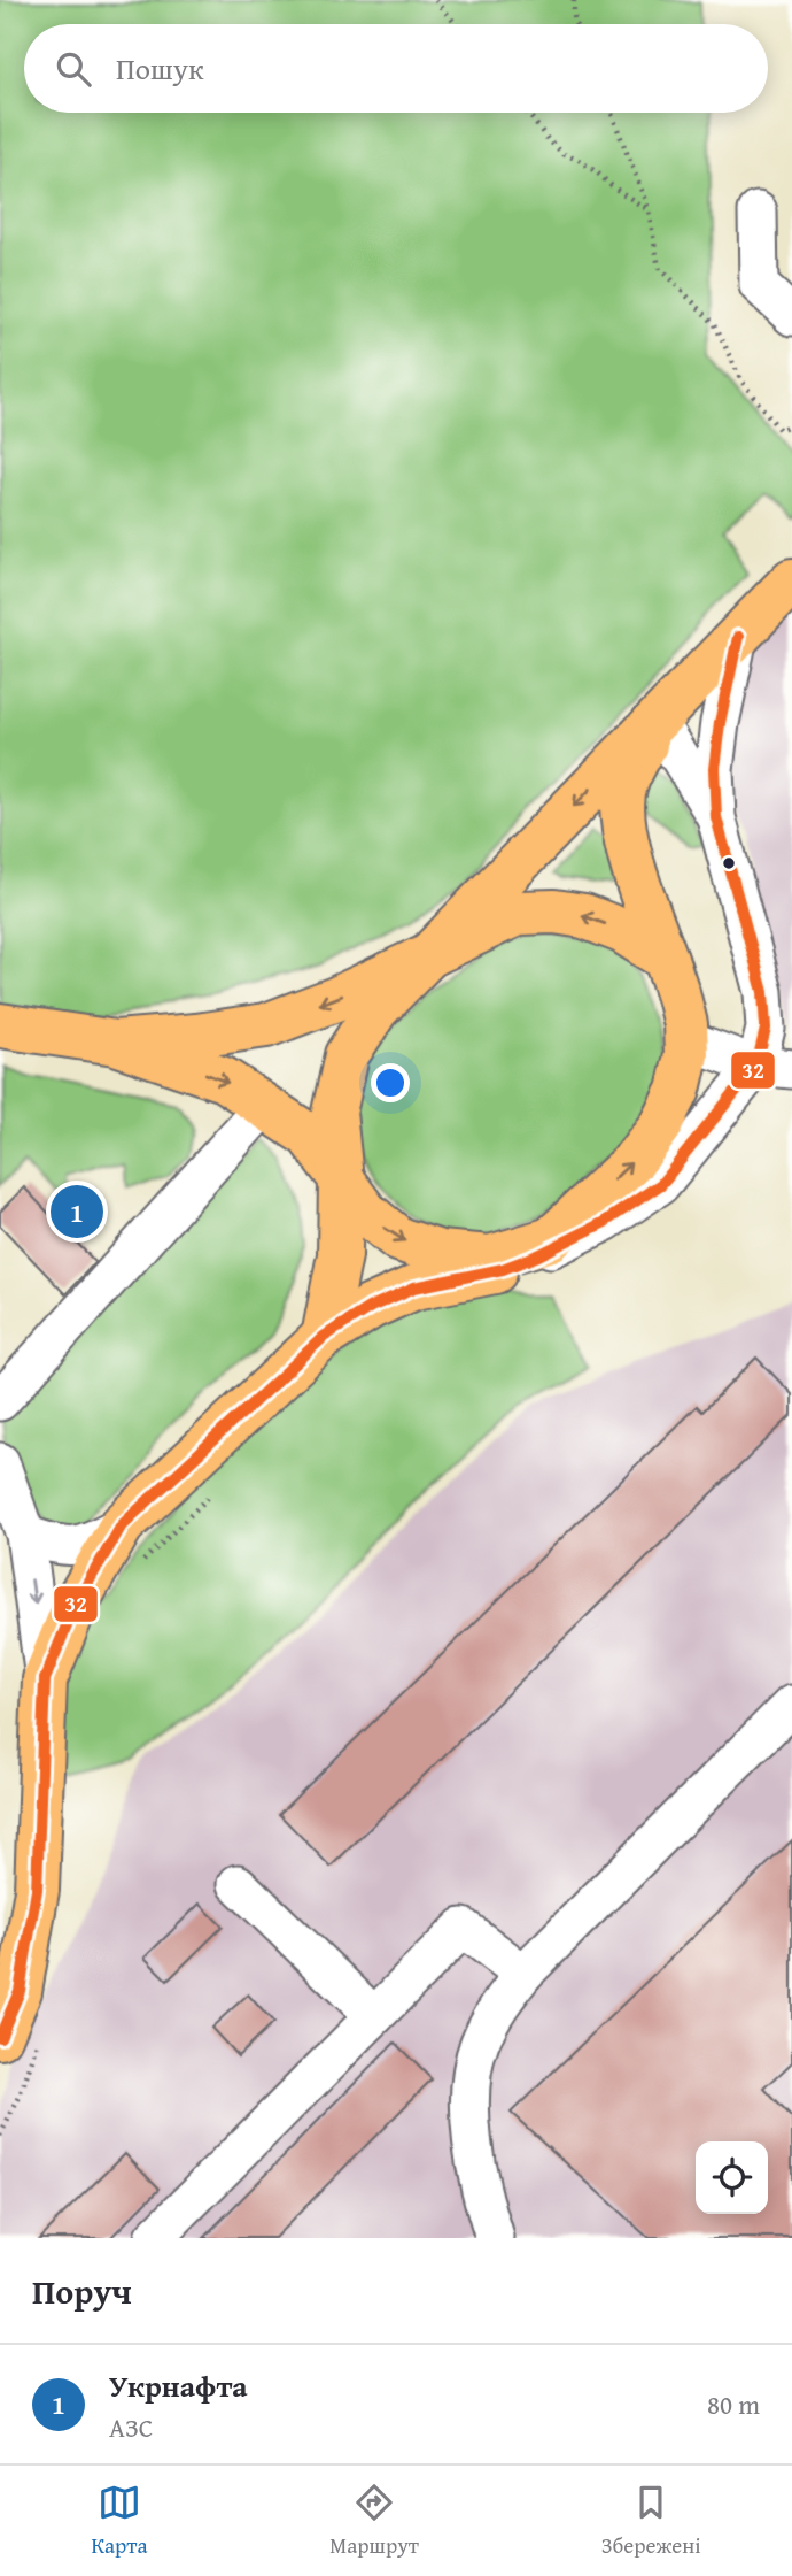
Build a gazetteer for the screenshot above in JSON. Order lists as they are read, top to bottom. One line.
{"lines":["transit line 32"],"page":{"search":"Пошук","pins":"1","heading":"Поруч","list":[{"mark":"1","name":"Укрнафта","note":"АЗС","value":"80 m"}],"nav":["Карта","Маршрут","Збережені"]}}
